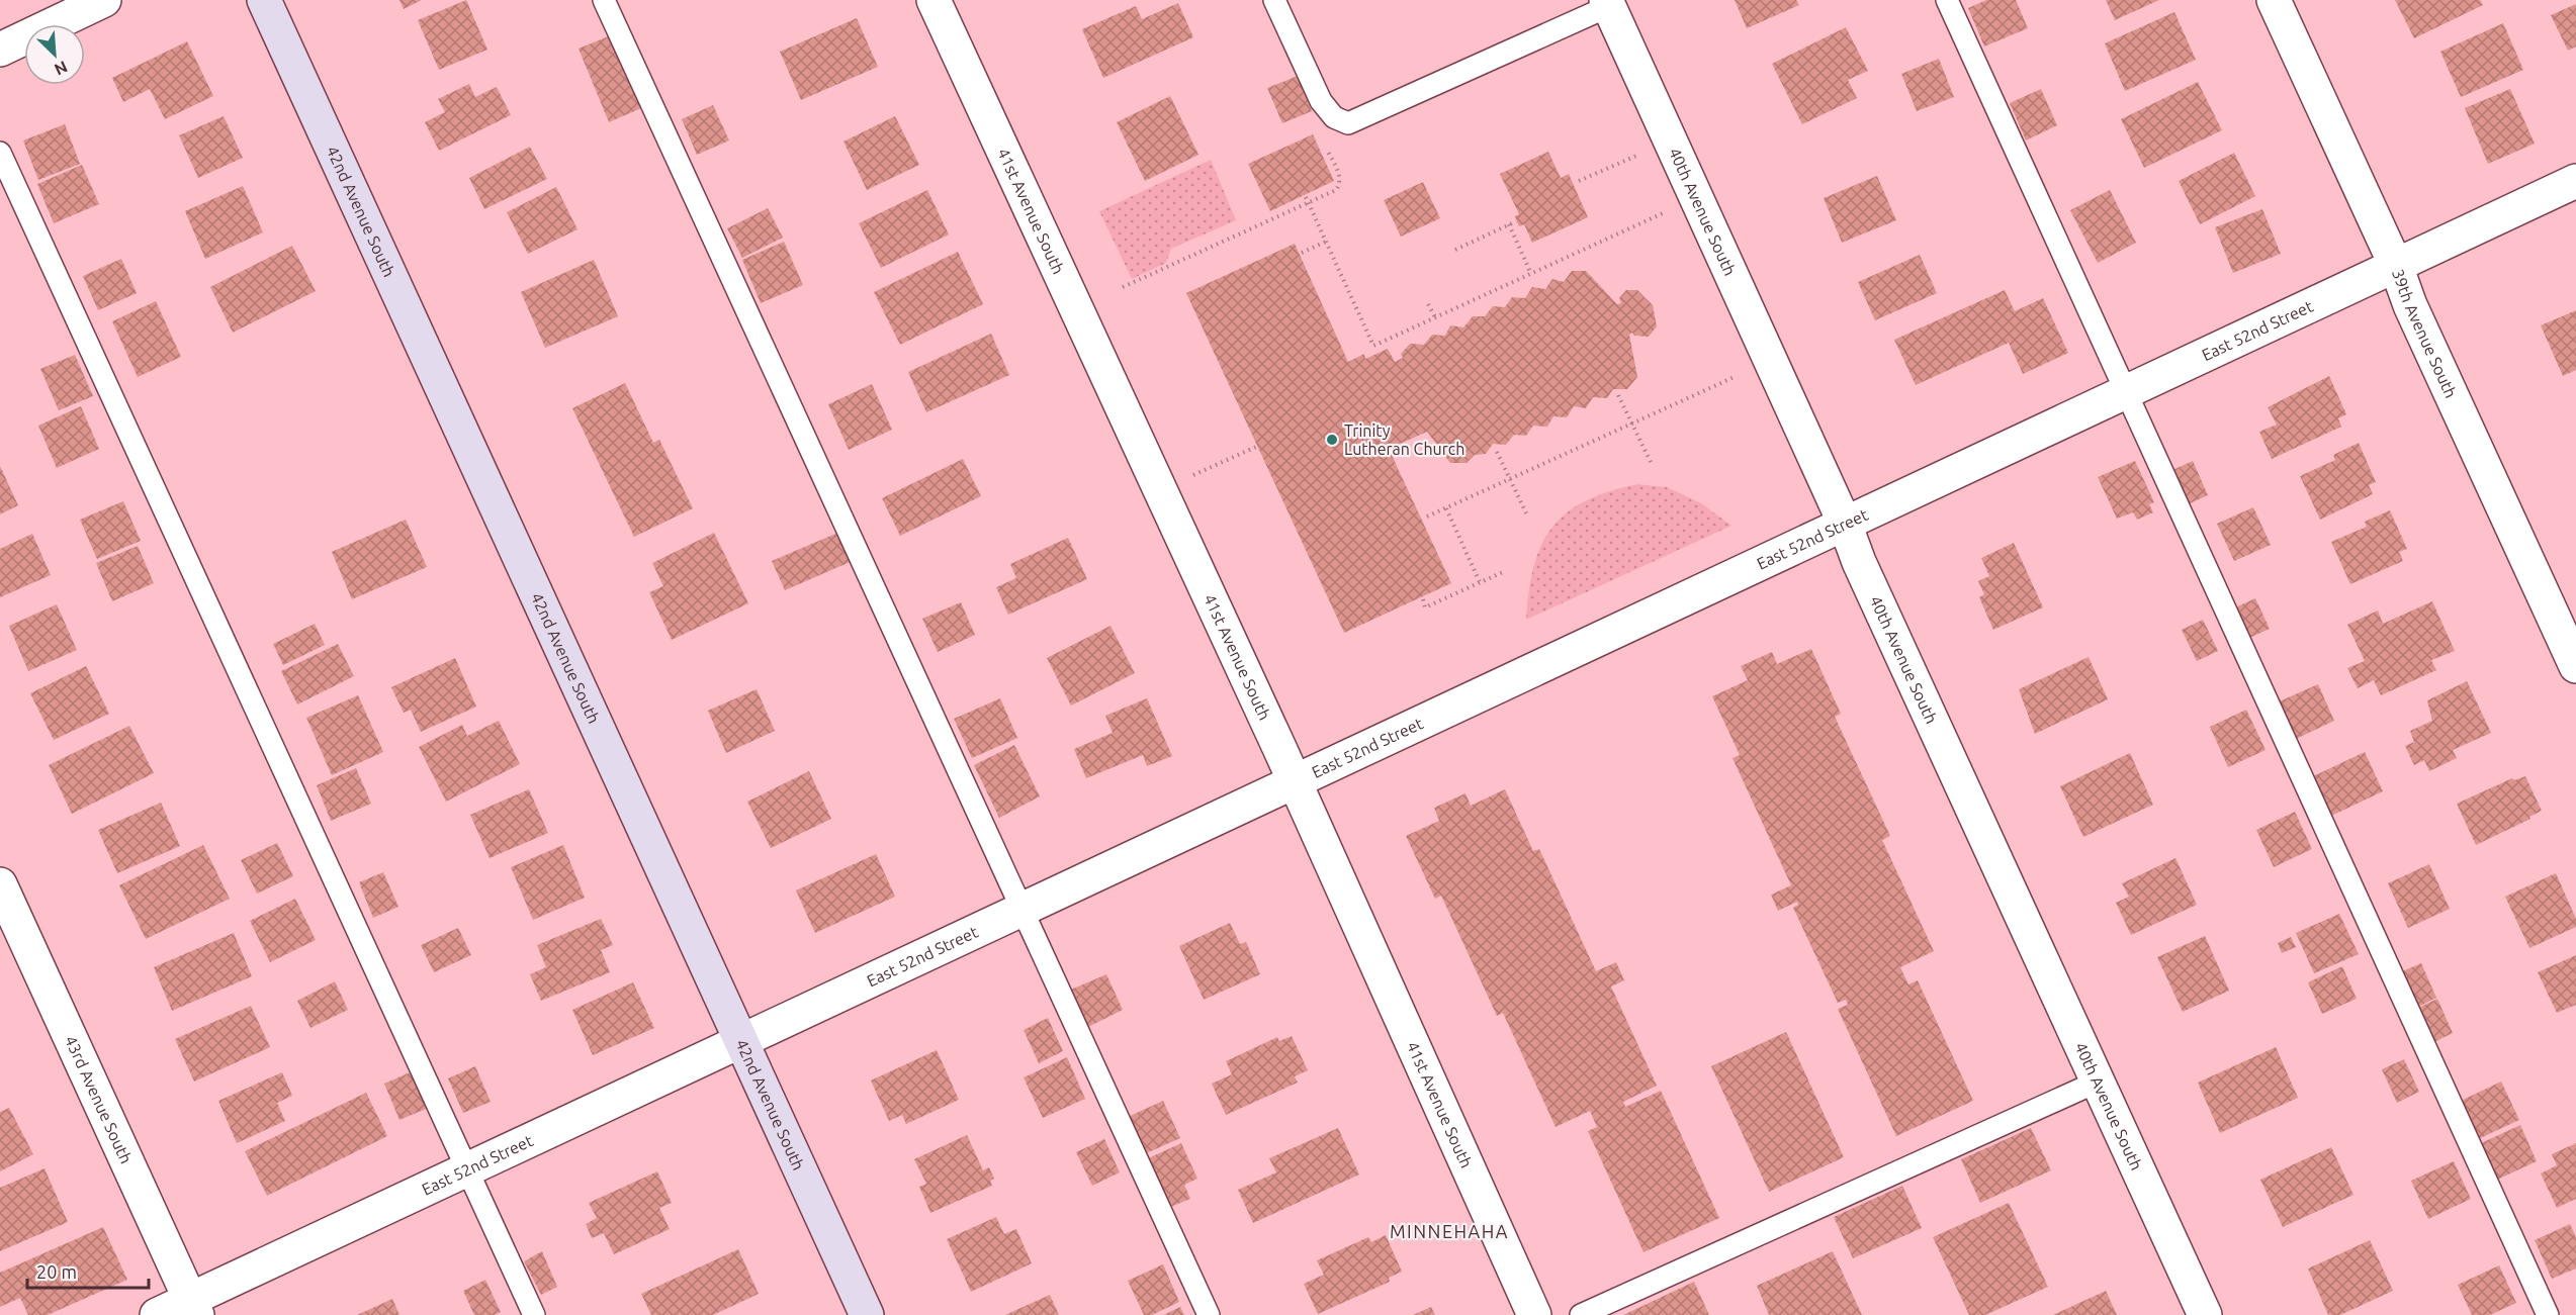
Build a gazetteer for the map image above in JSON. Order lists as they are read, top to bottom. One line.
{"streets":{"street":["41st Avenue South","40th Avenue South","42nd Avenue South","East 52nd Street","39th Avenue South","43rd Avenue South"]},"crossings":[["41st Avenue South","East 52nd Street"],["40th Avenue South","East 52nd Street"],["42nd Avenue South","East 52nd Street"],["East 52nd Street","39th Avenue South"],["East 52nd Street","43rd Avenue South"]],"districts":["MINNEHAHA"],"places":["Trinity Lutheran Church"],"scale_bar":"20 m","north":"bottom right"}
